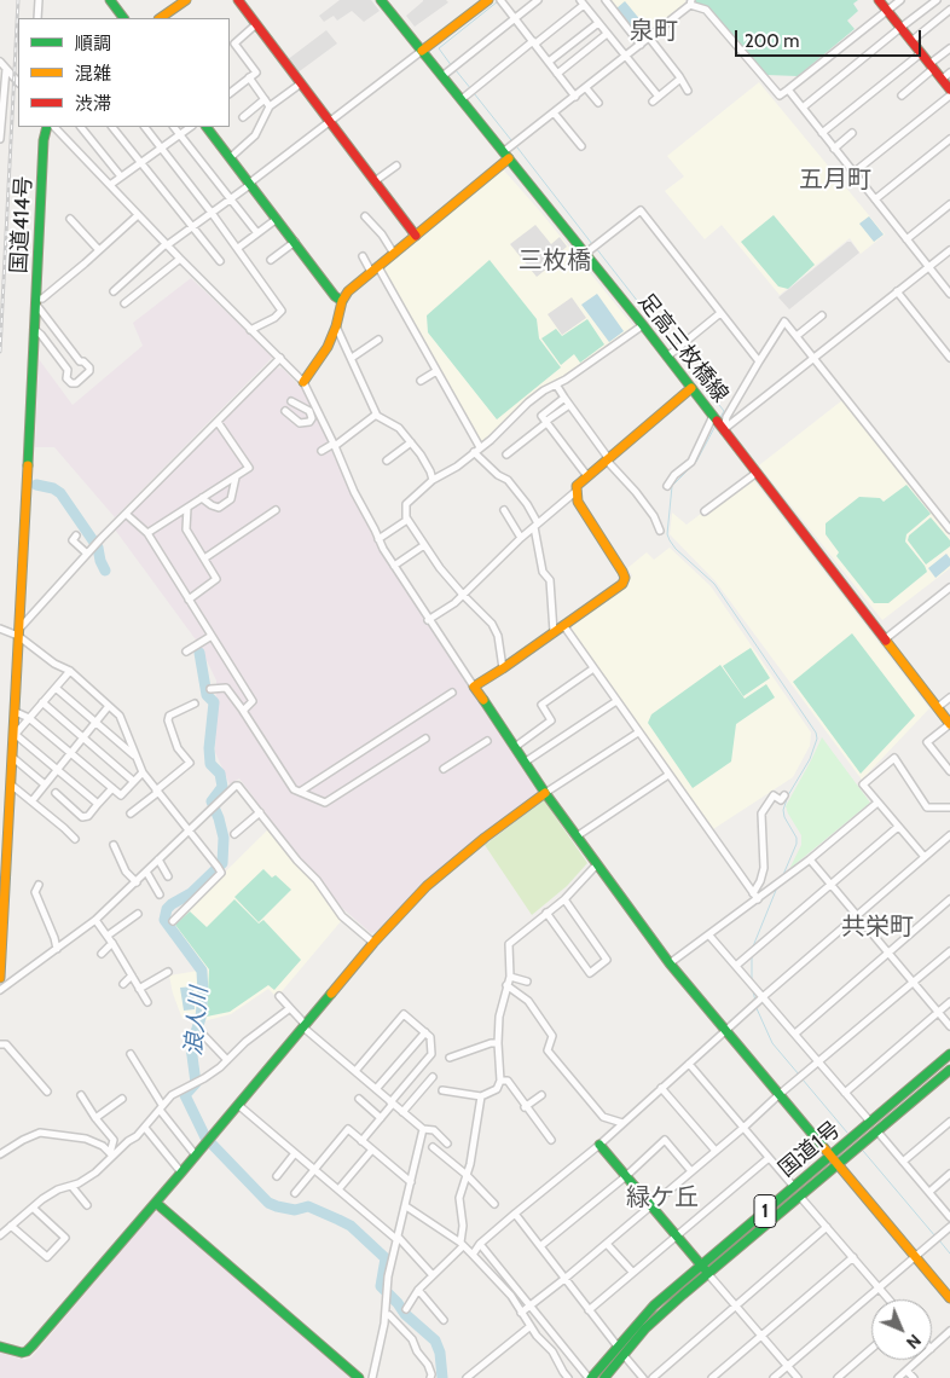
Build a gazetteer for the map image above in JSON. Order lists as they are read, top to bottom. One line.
{"streets":{"main road":["国道414号","足高三枚橋線","国道1号","1"]},"districts":["泉町","五月町","三枚橋","共栄町","緑ケ丘"],"water":["浪人川"],"legend":["順調","混雑","渋滞"],"scale_bar":"200 m","north":"bottom right"}
